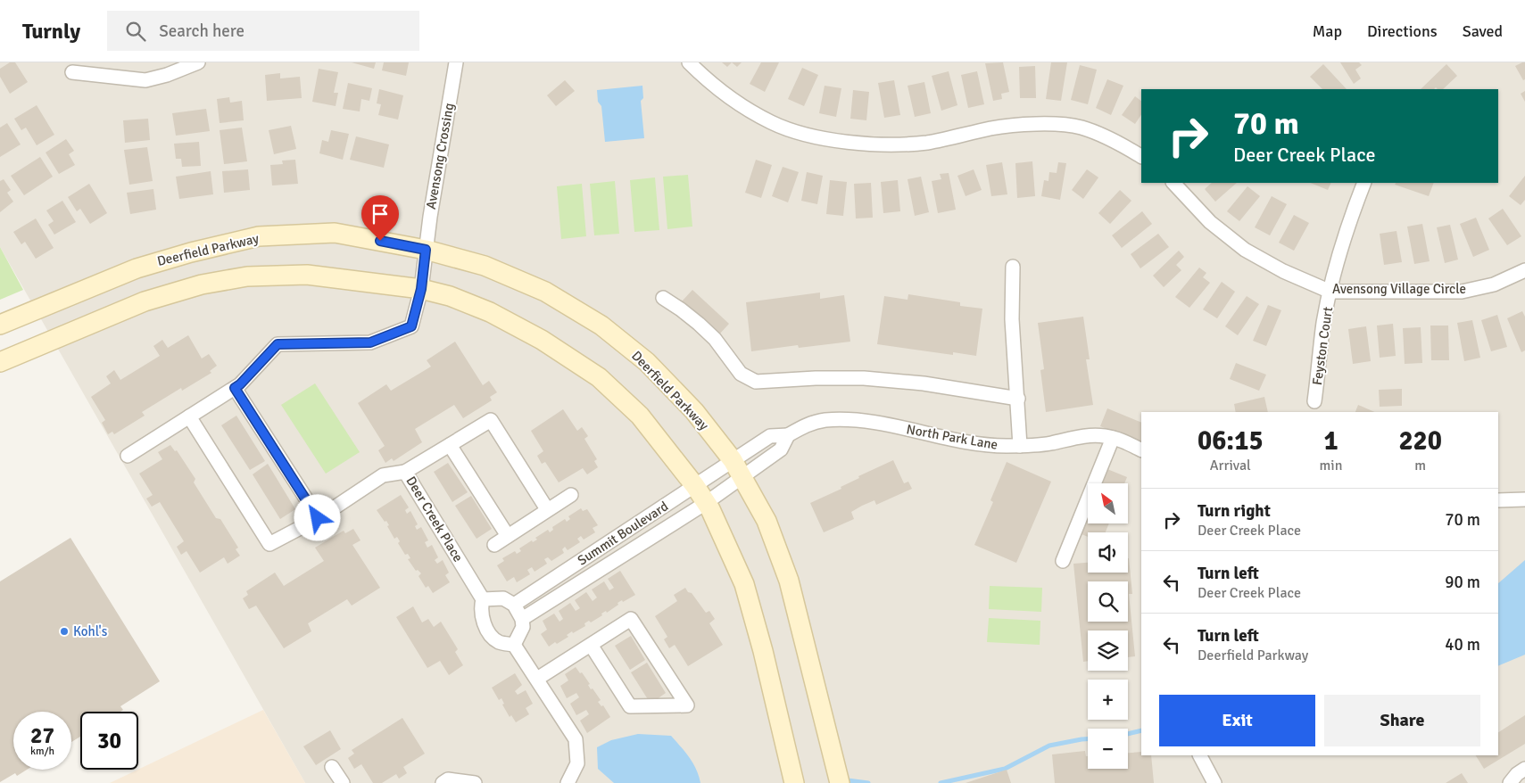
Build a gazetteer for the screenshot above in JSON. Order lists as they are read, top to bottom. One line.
{"streets":{"main road":["Deerfield Parkway"],"street":["Avensong Crossing","Avensong Village Circle","Feyston Court","North Park Lane","Deer Creek Place","Summit Boulevard"]},"crossings":[["Avensong Crossing","Deerfield Parkway"],["Deerfield Parkway","North Park Lane"],["Deerfield Parkway","Summit Boulevard"],["Avensong Village Circle","Feyston Court"],["North Park Lane","Summit Boulevard"],["Deer Creek Place","Summit Boulevard"]],"places":["Kohl's"],"north":"top left","page":{"header":"Turnly","search":"Search here","nav":["Map","Directions","Saved"],"turn":["70 m","Deer Creek Place"],"eta":["06:15","Arrival","1","min","220","m"],"map_buttons":["+","−"],"list":[{"name":"Turn right","note":"Deer Creek Place","value":"70 m"},{"name":"Turn left","note":"Deer Creek Place","value":"90 m"},{"name":"Turn left","note":"Deerfield Parkway","value":"40 m"}],"buttons":["Exit","Share"],"speed":"27 km/h","limit":"30"}}
